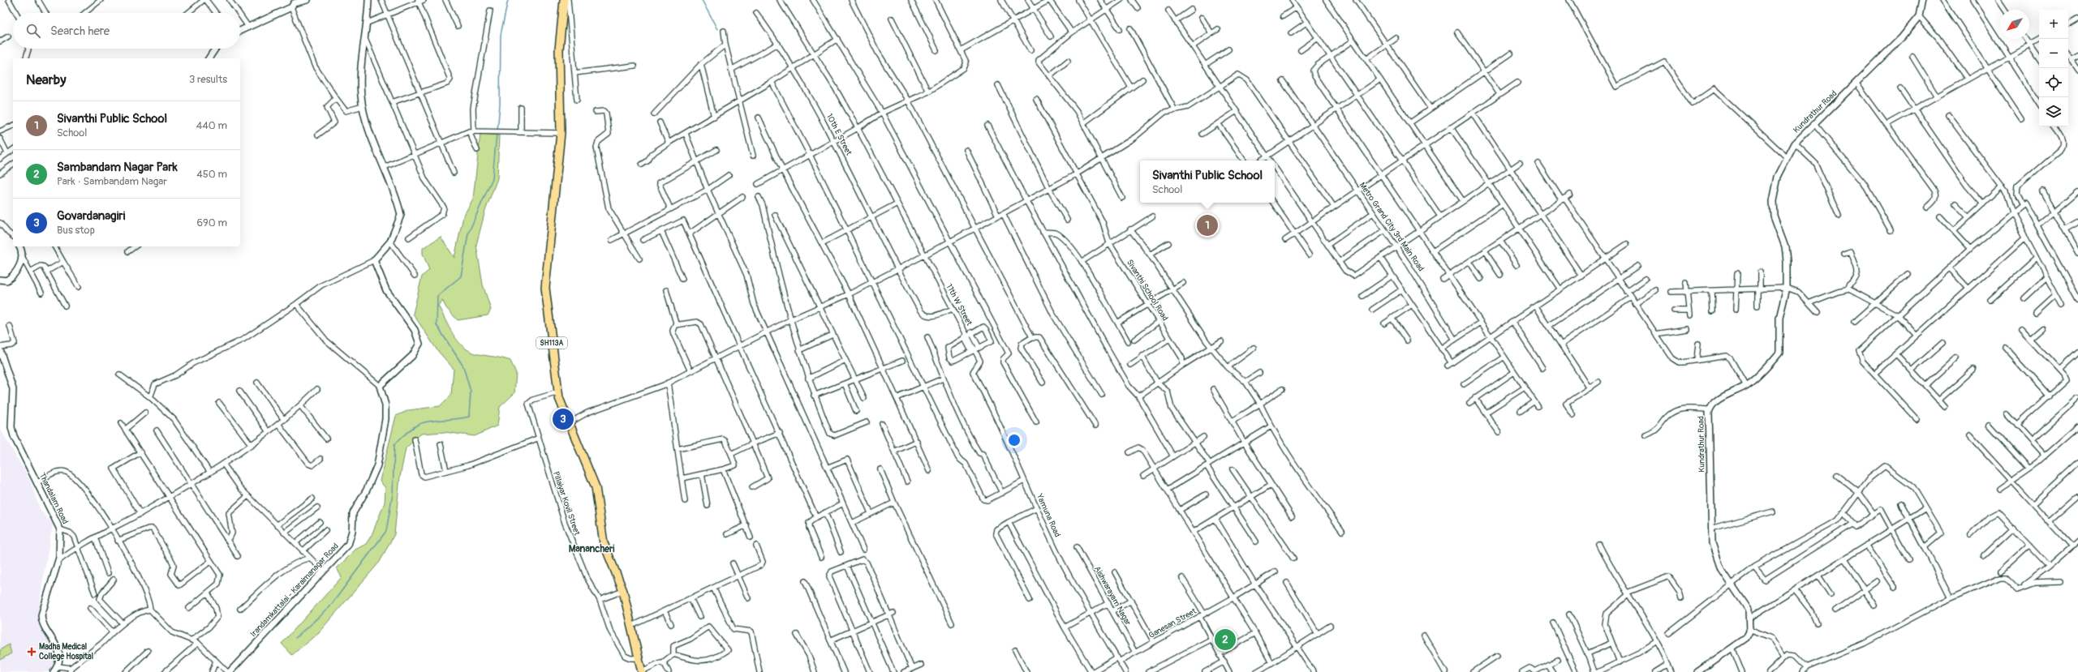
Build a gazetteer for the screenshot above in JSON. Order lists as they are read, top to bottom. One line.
{"streets":{"main road":["SH113A"],"street":["Kundrathur Road","10th E Street","Metro Grand City 3rd Main Road","Sivanthi School Road","11th W Street","Thandalam Road","Pillaiyar Kovil Street","Yamuna Road","Irandamkattalai - Karaimanagar Road","Aishwarayam Nagar","Ganesan Street"]},"crossings":[["10th E Street","11th W Street"],["11th W Street","Yamuna Road"],["SH113A","Pillaiyar Kovil Street"],["Yamuna Road","Ganesan Street"],["Aishwarayam Nagar","Ganesan Street"]],"districts":["Manancheri"],"places":{"health":["Madha Medical College Hospital"]},"north":"bottom left","page":{"map_buttons":["+","−"],"search":"Search here","heading":["Nearby","3 results"],"list":[{"mark":"1","name":"Sivanthi Public School","note":"School","value":"440 m"},{"mark":"2","name":"Sambandam Nagar Park","note":"Park · Sambandam Nagar","value":"450 m"},{"mark":"3","name":"Govardanagiri","note":"Bus stop","value":"690 m"}],"popup":["Sivanthi Public School","School"],"pins":["1","3","2"]}}
